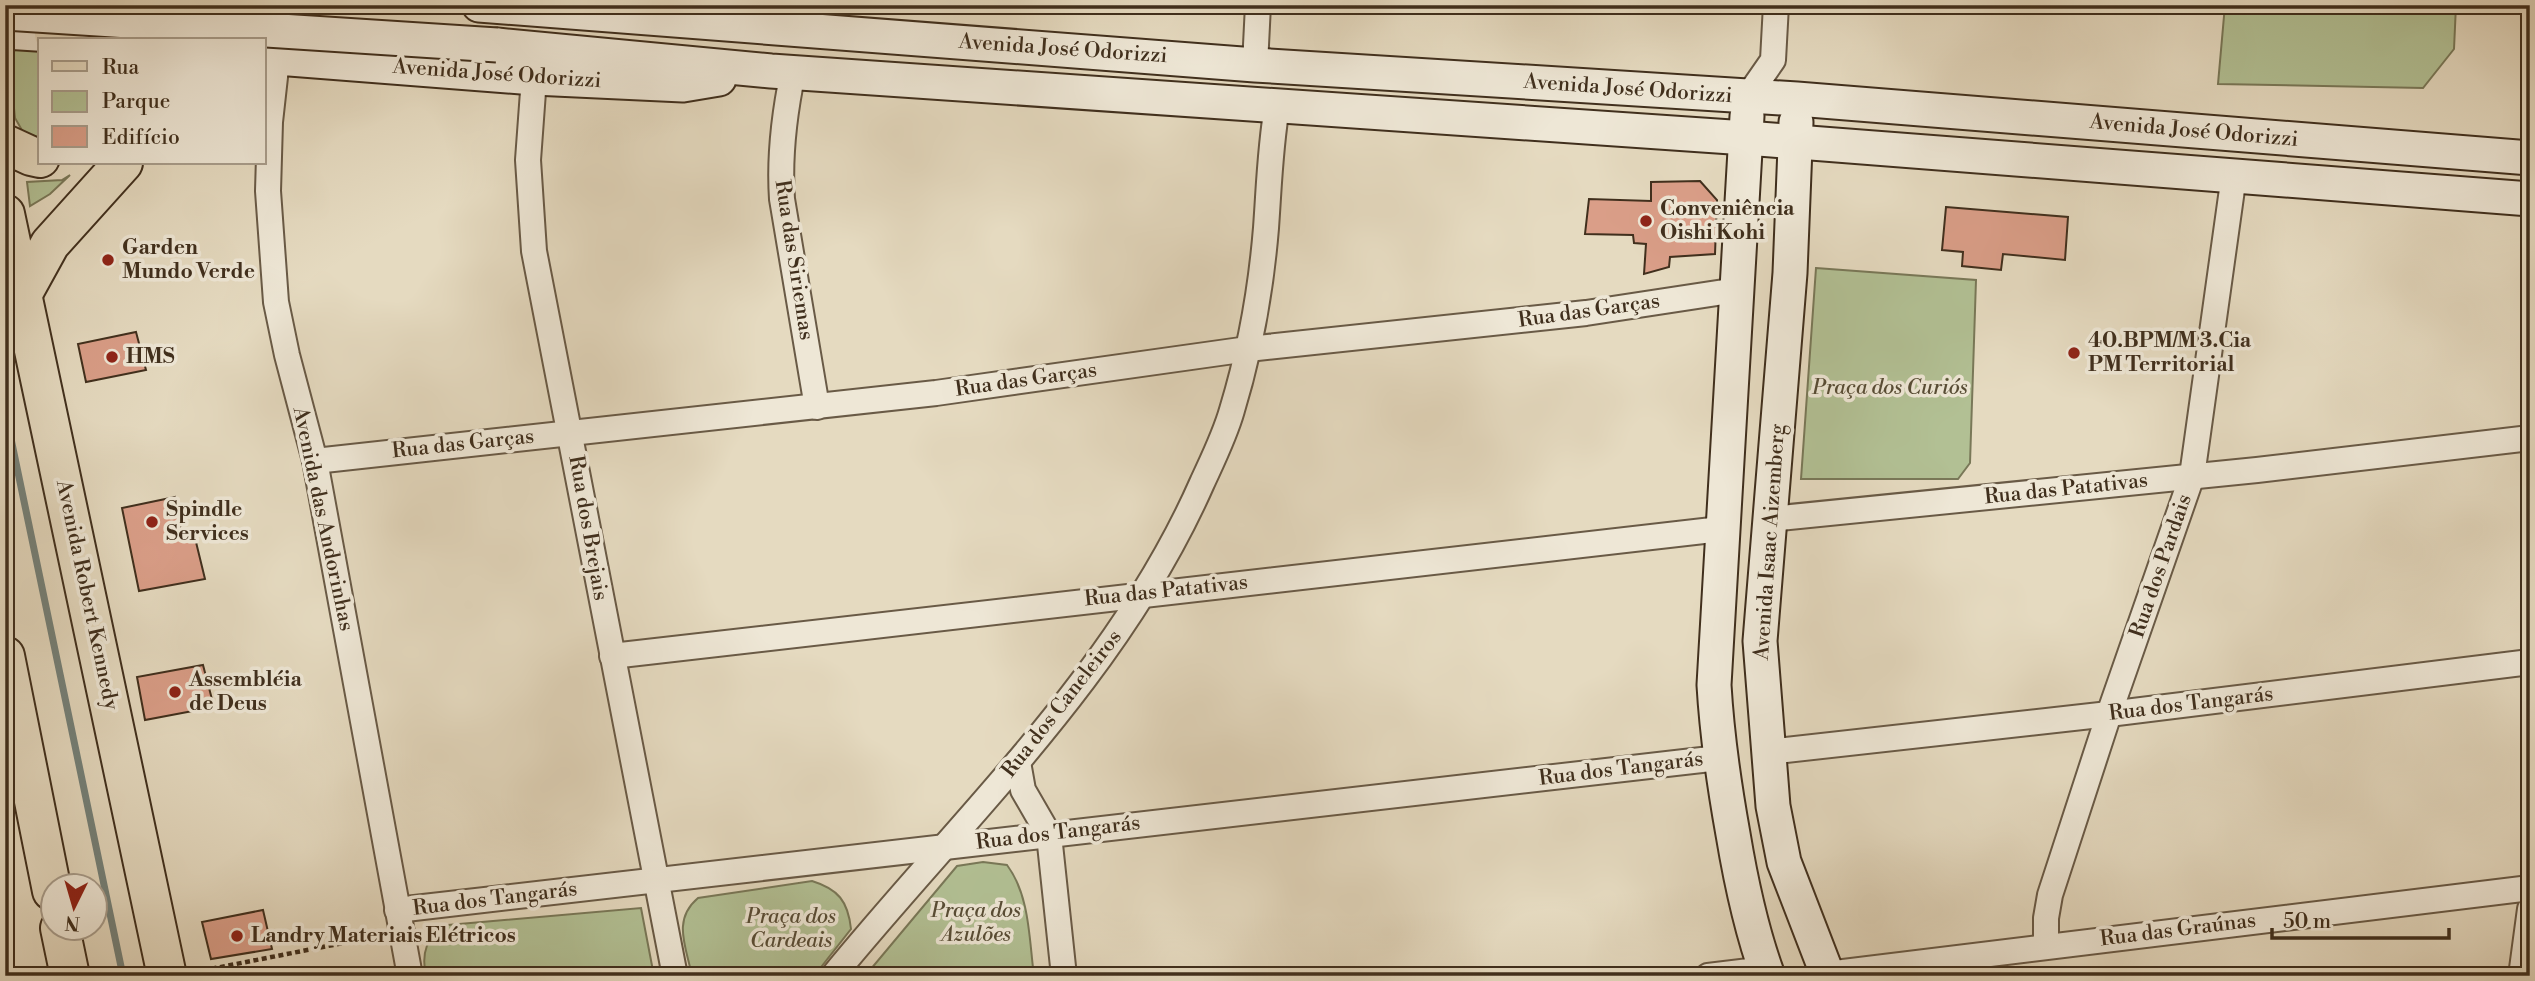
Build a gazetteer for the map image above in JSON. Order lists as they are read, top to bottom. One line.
{"streets":{"main road":["Avenida José Odorizzi","Avenida Isaac Aizemberg","Avenida Robert Kennedy"],"street":["Rua das Siriemas","Rua das Garças","Rua das Patativas","Avenida das Andorinhas","Rua dos Brejais","Rua dos Pardais","Rua dos Caneleiros","Rua dos Tangarás","Rua das Graúnas"]},"crossings":[["Avenida José Odorizzi","Rua das Siriemas"],["Avenida José Odorizzi","Avenida das Andorinhas"],["Avenida José Odorizzi","Rua dos Brejais"],["Avenida José Odorizzi","Avenida Isaac Aizemberg"],["Avenida José Odorizzi","Rua dos Pardais"],["Avenida José Odorizzi","Rua dos Caneleiros"],["Rua das Siriemas","Rua das Garças"],["Rua das Garças","Avenida das Andorinhas"],["Rua das Garças","Rua dos Brejais"],["Rua das Garças","Rua dos Caneleiros"],["Rua das Patativas","Rua dos Brejais"],["Rua das Patativas","Avenida Isaac Aizemberg"],["Rua das Patativas","Rua dos Pardais"],["Rua das Patativas","Rua dos Caneleiros"],["Avenida das Andorinhas","Rua dos Tangarás"],["Rua dos Brejais","Rua dos Tangarás"],["Avenida Isaac Aizemberg","Rua dos Tangarás"],["Avenida Isaac Aizemberg","Rua das Graúnas"],["Rua dos Pardais","Rua dos Tangarás"],["Rua dos Pardais","Rua das Graúnas"],["Rua dos Caneleiros","Rua dos Tangarás"]],"parks":["Praça dos Curiós","Praça dos Azulões","Praça dos Cardeais"],"places":["Conveniência Oishi Kohi","Garden Mundo Verde","40.BPM/M 3.Cia PM Territorial","HMS","Spindle Services","Assembléia de Deus","Landry Materiais Elétricos"],"legend":["Rua","Parque","Edifício"],"scale_bar":"50 m","north":"bottom"}
